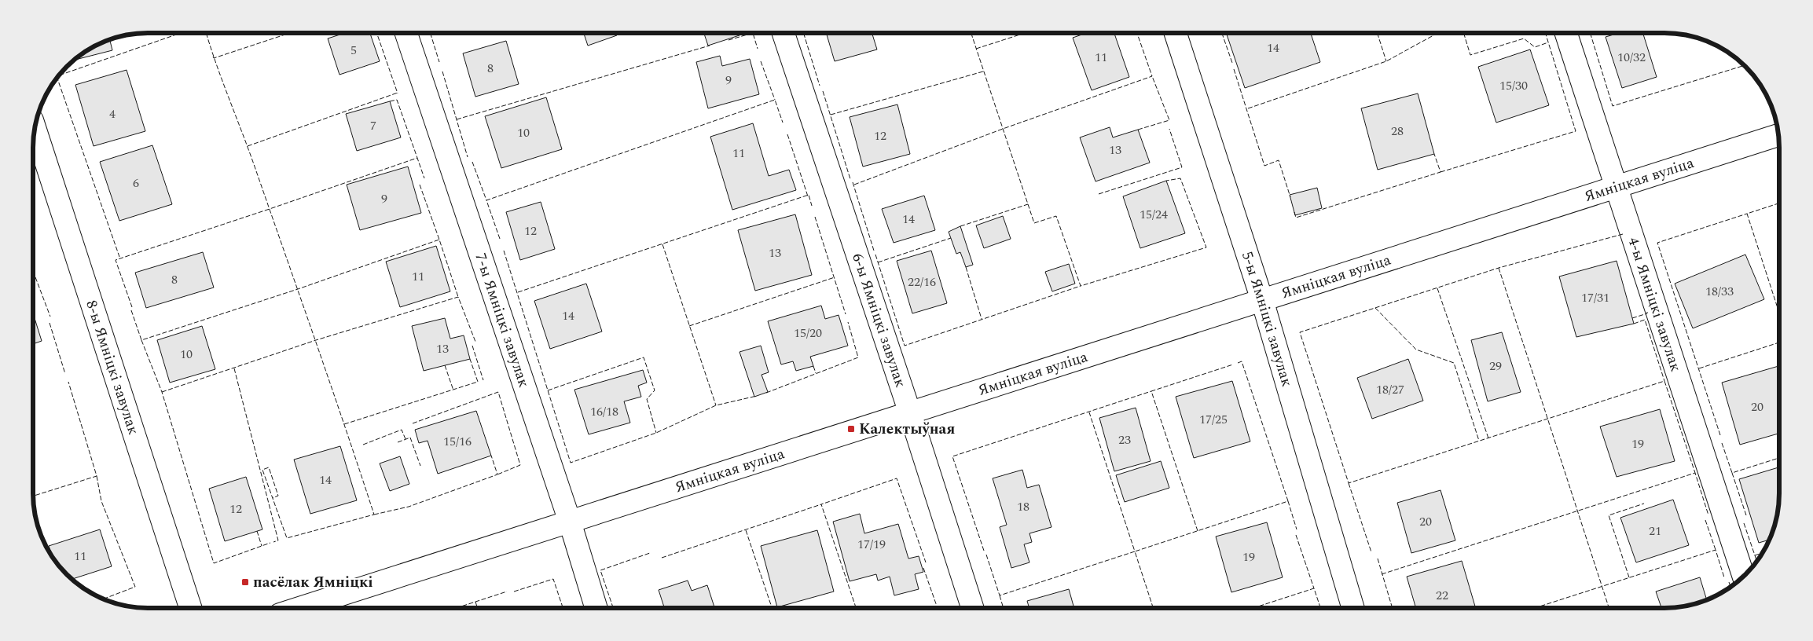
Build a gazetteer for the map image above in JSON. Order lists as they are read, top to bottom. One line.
{"streets":{"street":["Ямніцкая вуліца","4-ы Ямніцкі завулак","7-ы Ямніцкі завулак","6-ы Ямніцкі завулак","5-ы Ямніцкі завулак","8-ы Ямніцкі завулак"]},"crossings":[["Ямніцкая вуліца","4-ы Ямніцкі завулак"],["Ямніцкая вуліца","7-ы Ямніцкі завулак"],["Ямніцкая вуліца","6-ы Ямніцкі завулак"],["Ямніцкая вуліца","5-ы Ямніцкі завулак"]],"places":{"transit":["Калектыўная","пасёлак Ямніцкі"]},"house_numbers":["14","5","11","10/32","8","9","15/30","4","7","28","10","12","13","11","6","9","15/24","14","12","13","11","8","22/16","18/33","17/31","14","15/20","13","10","29","18/27","20","16/18","17/25","23","15/16","19","14","18","12","20","21","17/19","11","19","22"]}
